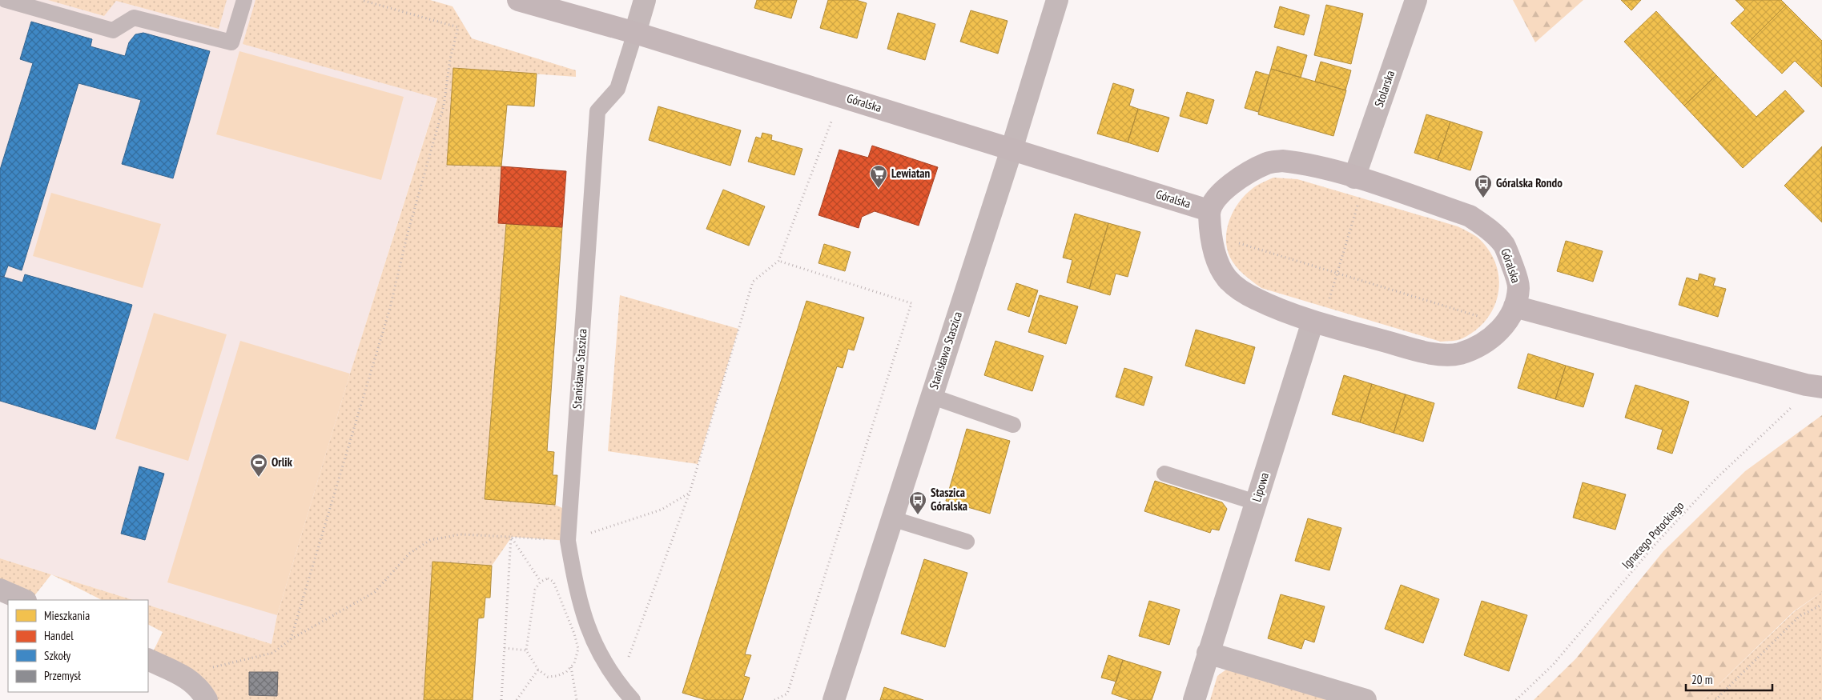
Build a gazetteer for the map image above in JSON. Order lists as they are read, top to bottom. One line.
{"streets":{"street":["Stolarska","Góralska","Stanisława Staszica","Lipowa"],"path":["Ignacego Potockiego"]},"crossings":[["Stolarska","Góralska"],["Góralska","Stanisława Staszica"]],"places":{"supermarket":["Lewiatan"],"bus stop":["Góralska Rondo","Staszica Góralska"],"sports":["Orlik"]},"legend":["Mieszkania","Handel","Szkoły","Przemysł"],"scale_bar":"20 m"}
